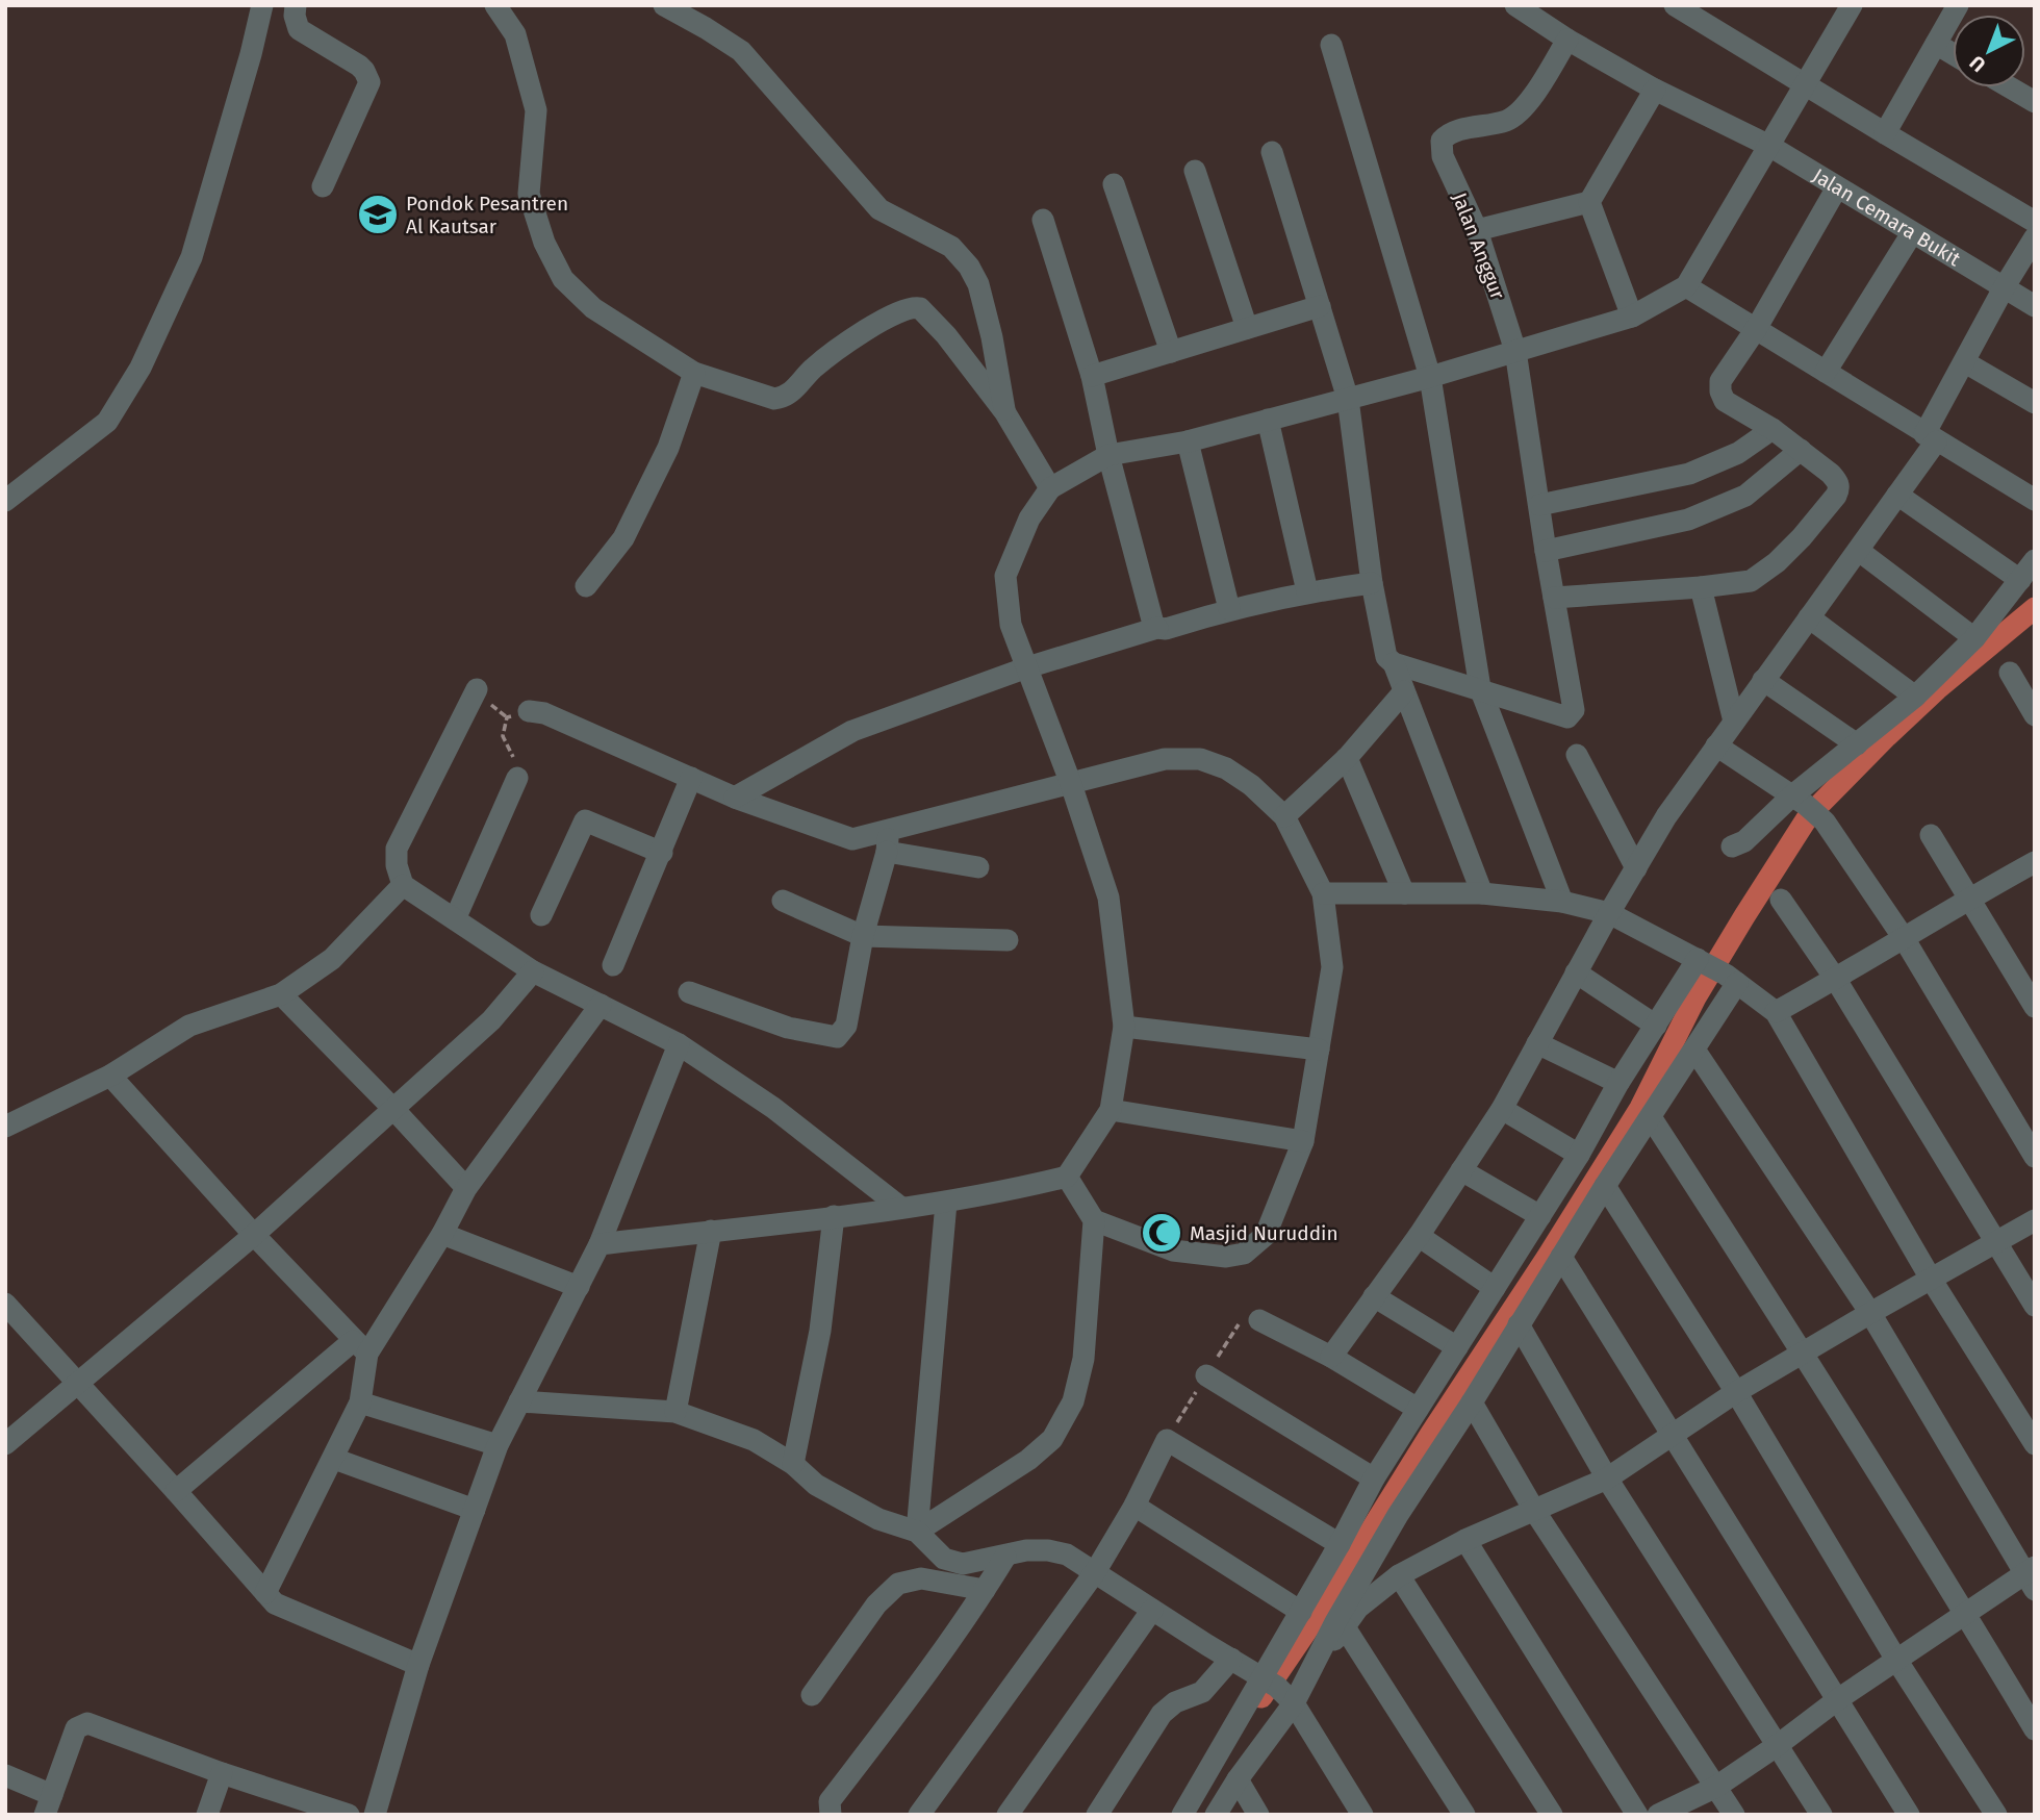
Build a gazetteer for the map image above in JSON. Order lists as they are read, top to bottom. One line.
{"streets":{"street":["Jalan Cemara Bukit","Jalan Anggur"]},"crossings":[["Jalan Cemara Bukit","Jalan Anggur"]],"places":{"school or university":["Pondok Pesantren Al Kautsar"],"mosque":["Masjid Nuruddin"]},"north":"bottom left"}
